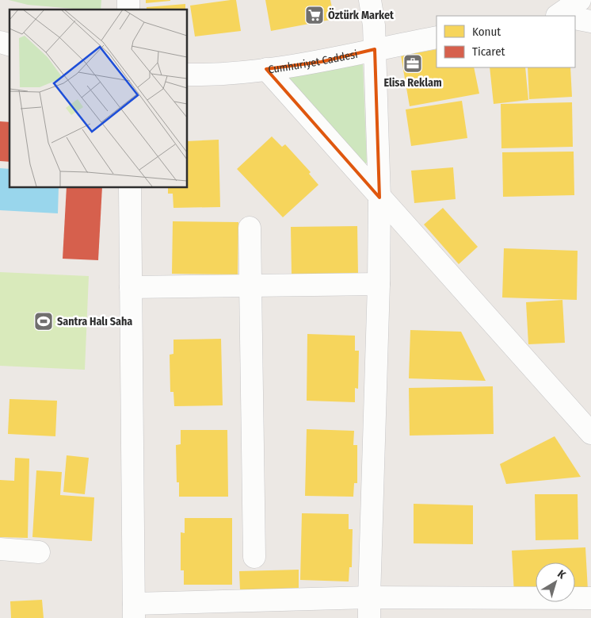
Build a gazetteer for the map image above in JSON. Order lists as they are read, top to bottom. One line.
{"streets":{"street":["Cumhuriyet Caddesi"]},"places":{"supermarket":["Öztürk Market"],"office":["Elisa Reklam"],"sports":["Santra Halı Saha"]},"legend":["Konut","Ticaret"],"north":"top right"}
